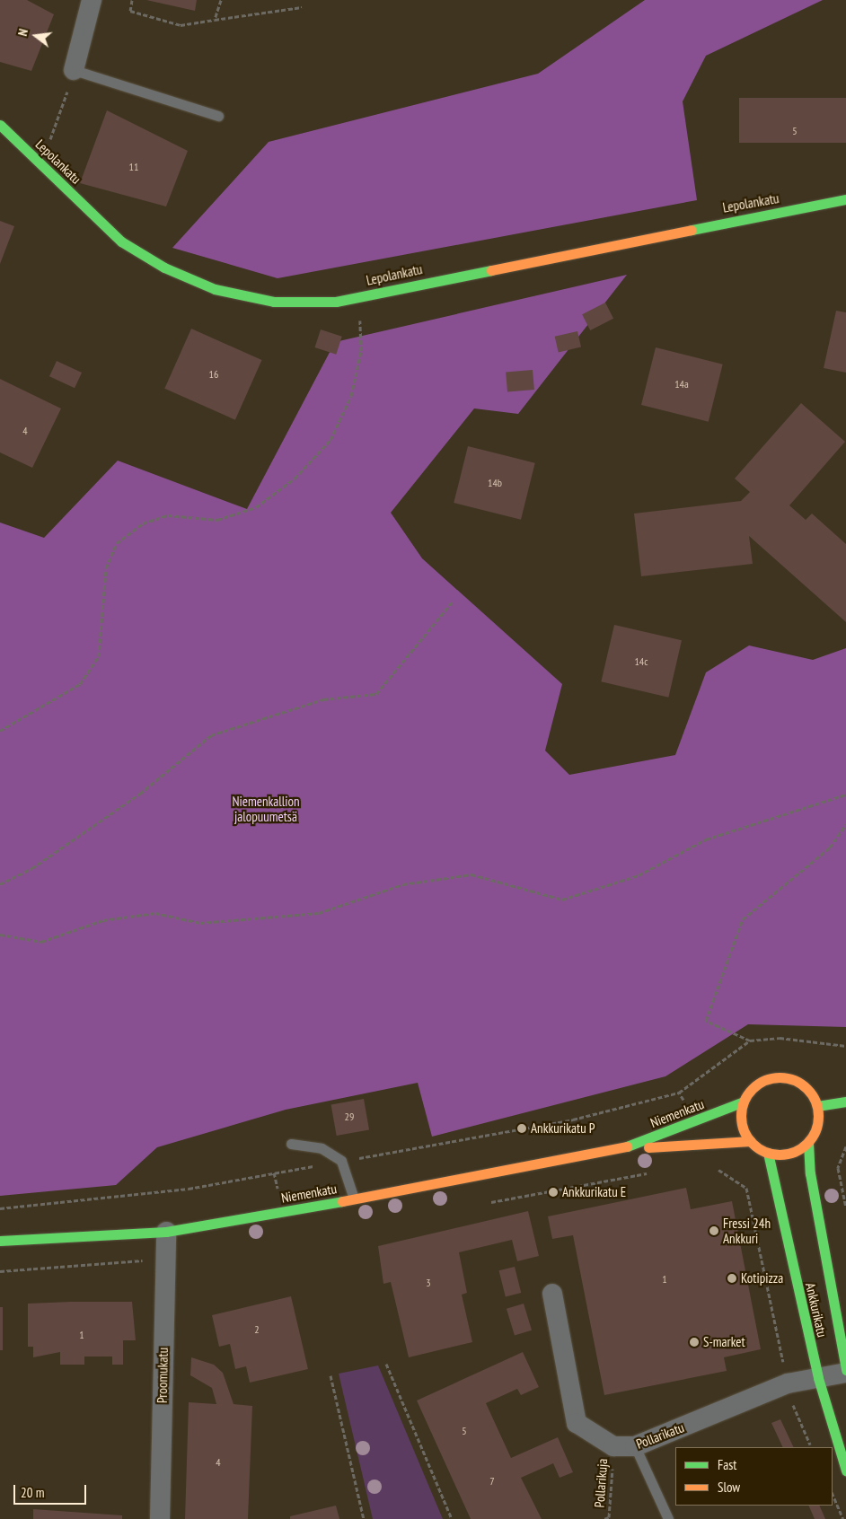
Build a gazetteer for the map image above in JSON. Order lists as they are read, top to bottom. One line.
{"streets":{"street":["Lepolankatu","Niemenkatu","Ankkurikatu","Proomukatu","Pollarikatu"],"path":["Pollarikuja"]},"crossings":[["Niemenkatu","Ankkurikatu"],["Niemenkatu","Proomukatu"],["Ankkurikatu","Pollarikatu"],["Pollarikatu","Pollarikuja"]],"parks":["Niemenkallion jalopuumetsä"],"places":["Ankkurikatu P","Ankkurikatu E","Fressi 24h Ankkuri","Kotipizza","S-market"],"house_numbers":["5","11","16","14a","4","14b","14c","29","1","3","2","1","5","4","7"],"legend":["Fast","Slow"],"scale_bar":"20 m","north":"left"}
